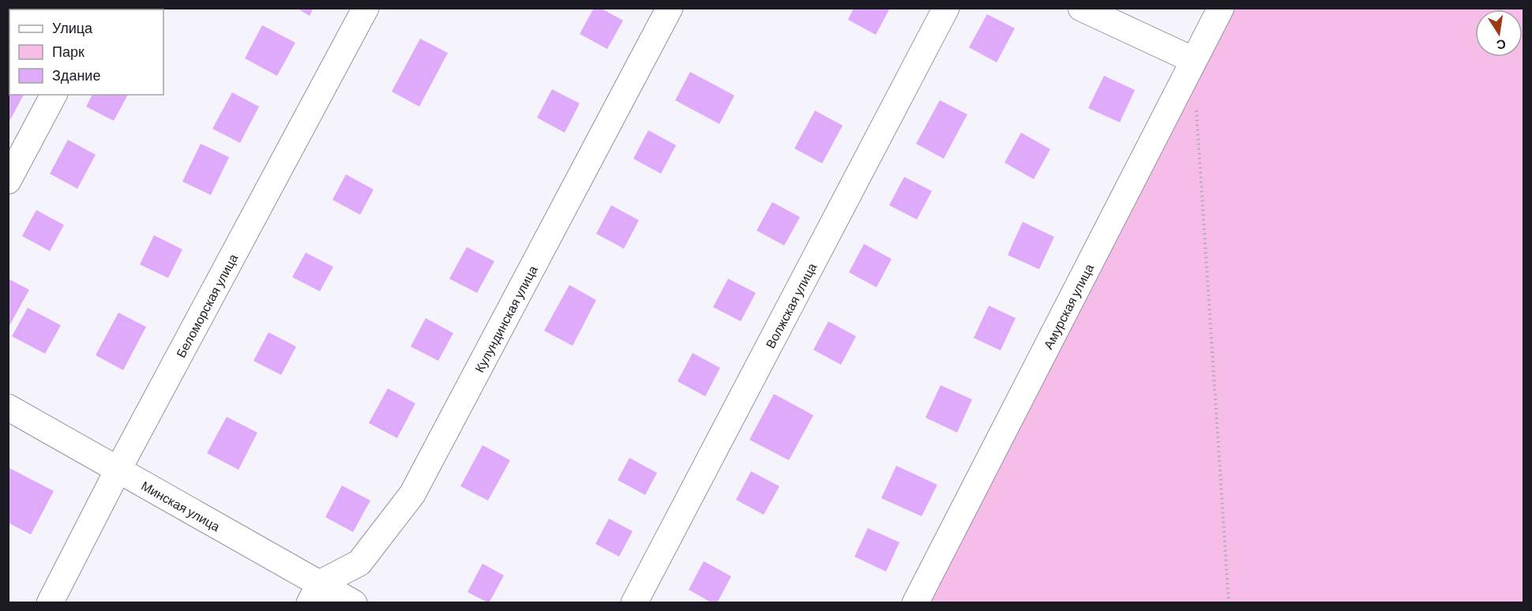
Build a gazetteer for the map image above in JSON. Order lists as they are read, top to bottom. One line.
{"streets":{"street":["Беломорская улица","Волжская улица","Амурская улица","Кулундинская улица","Минская улица"]},"crossings":[["Беломорская улица","Минская улица"],["Кулундинская улица","Минская улица"]],"legend":["Улица","Парк","Здание"],"north":"bottom"}
